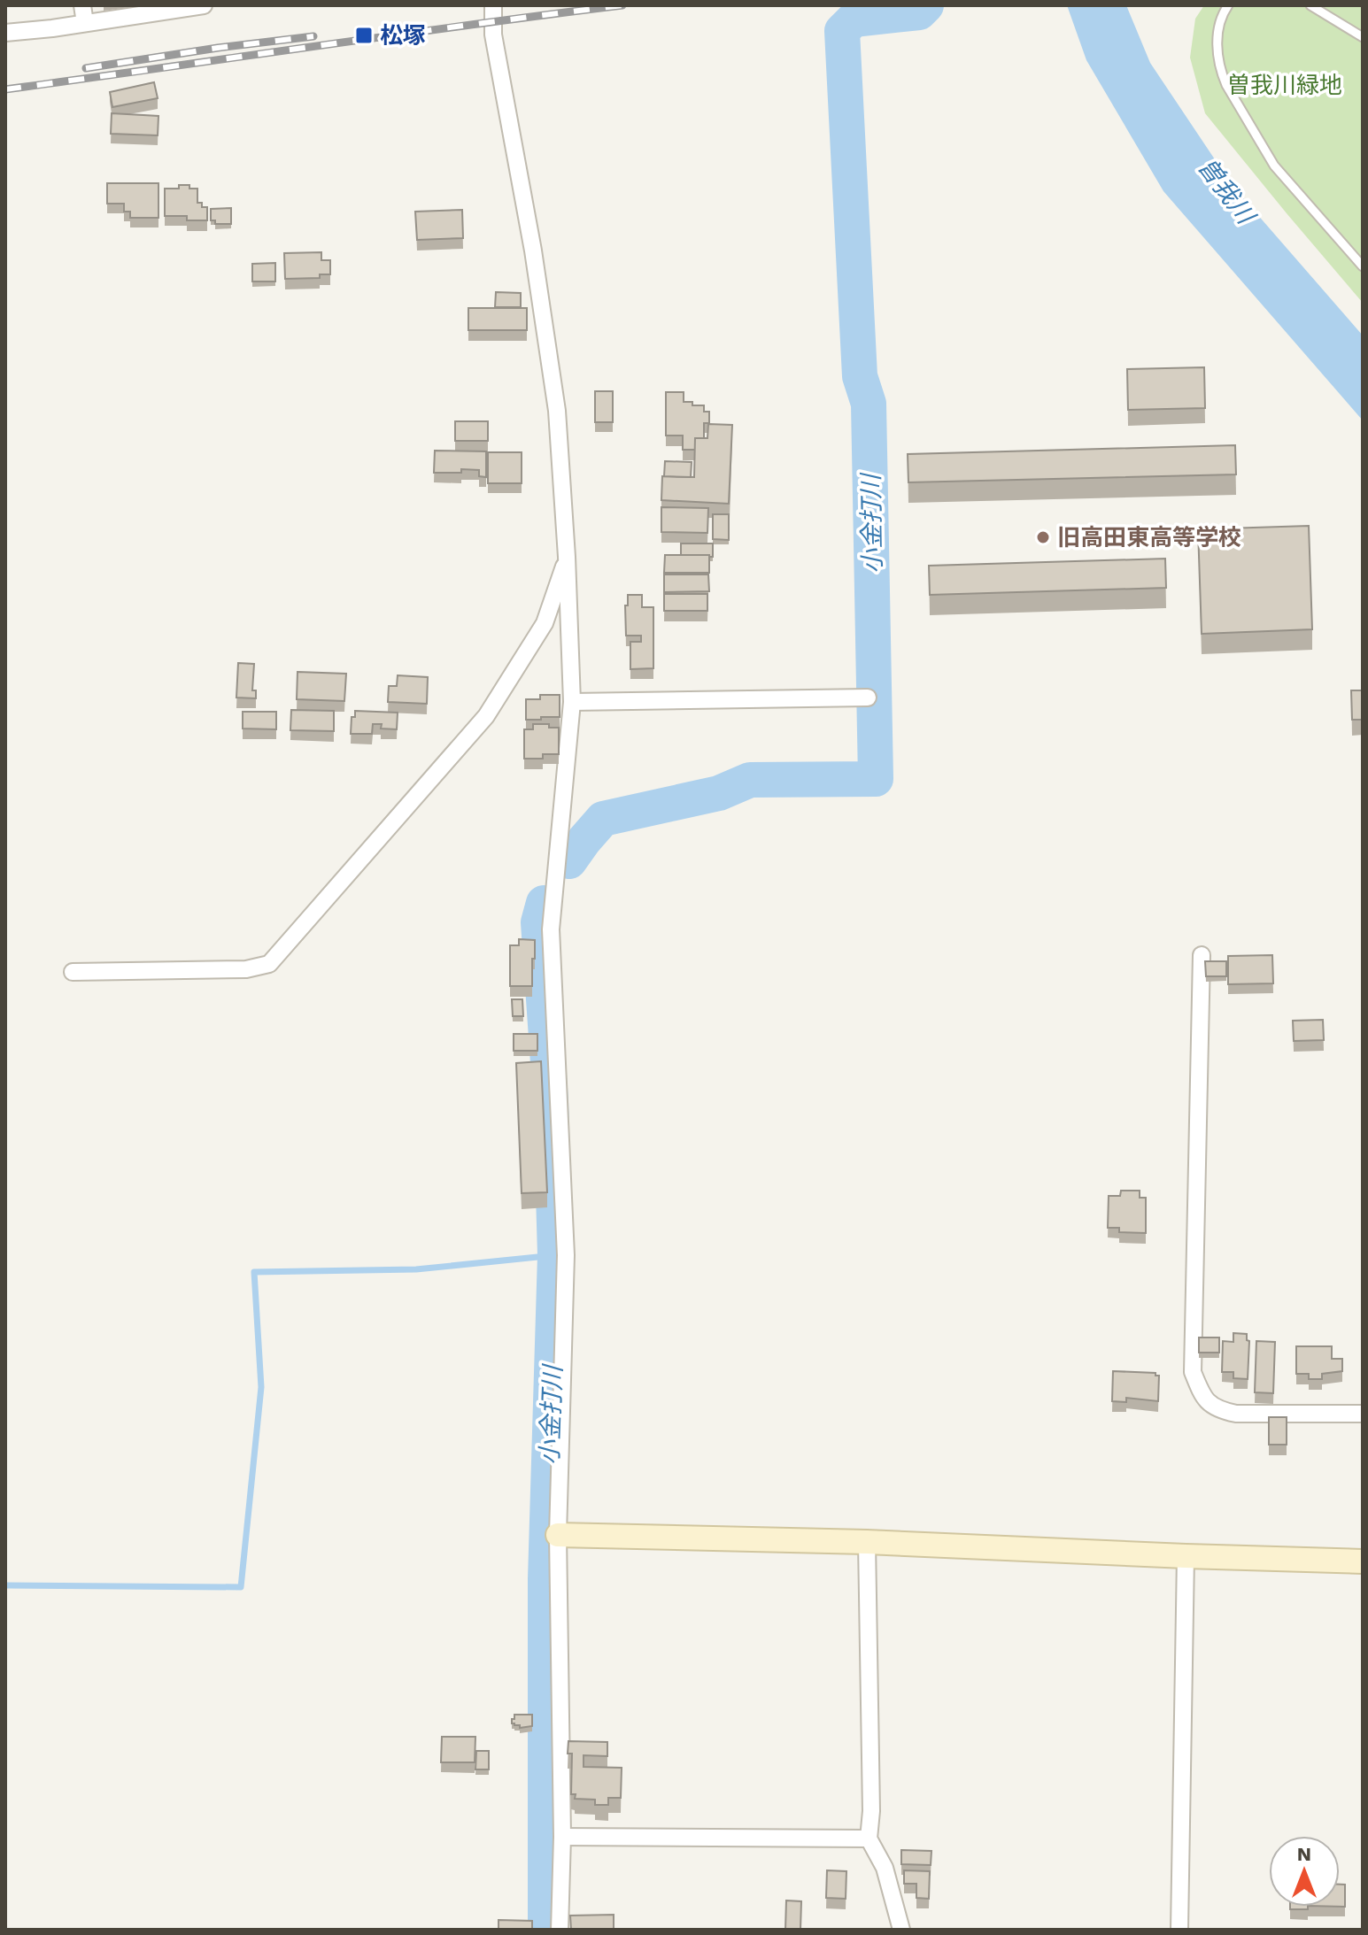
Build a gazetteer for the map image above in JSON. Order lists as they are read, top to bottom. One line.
{"water":["曽我川","小金打川"],"parks":["曽我川緑地"],"places":{"transit":["松塚"],"other":["旧高田東高等学校"]},"north":"top"}
